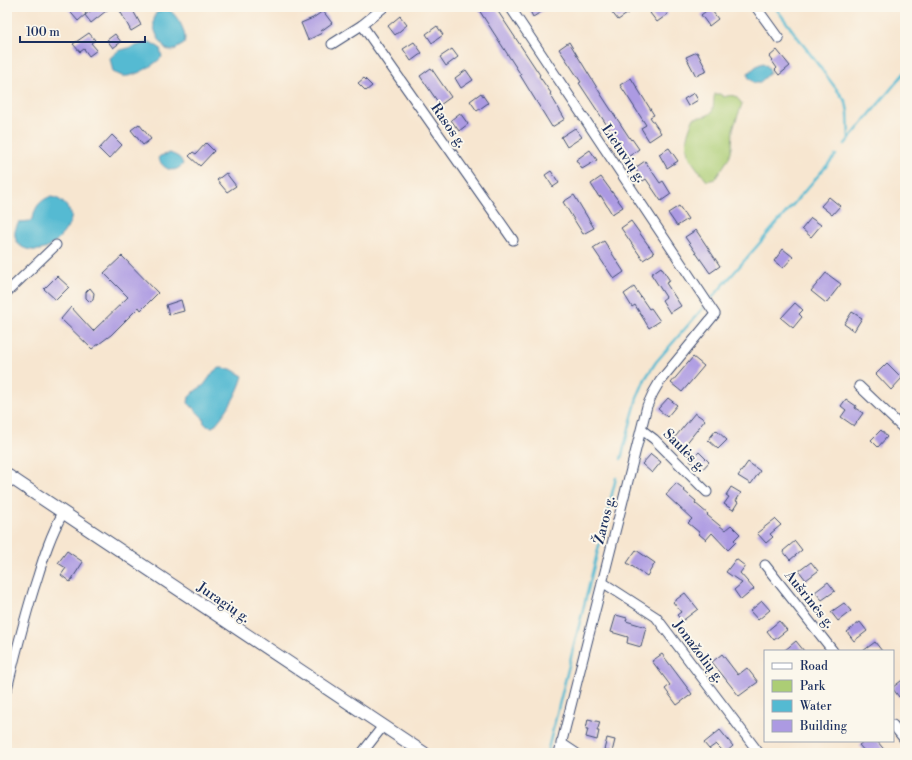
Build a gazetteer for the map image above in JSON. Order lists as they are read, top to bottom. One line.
{"streets":{"main road":["Juragių g."],"street":["Rasos g.","Lietuvių g.","Saulės g.","Žaros g.","Aušrinės g.","Jonažolių g."]},"crossings":[["Lietuvių g.","Žaros g."],["Saulės g.","Žaros g."],["Žaros g.","Jonažolių g."]],"legend":["Road","Park","Water","Building"],"scale_bar":"100 m"}
